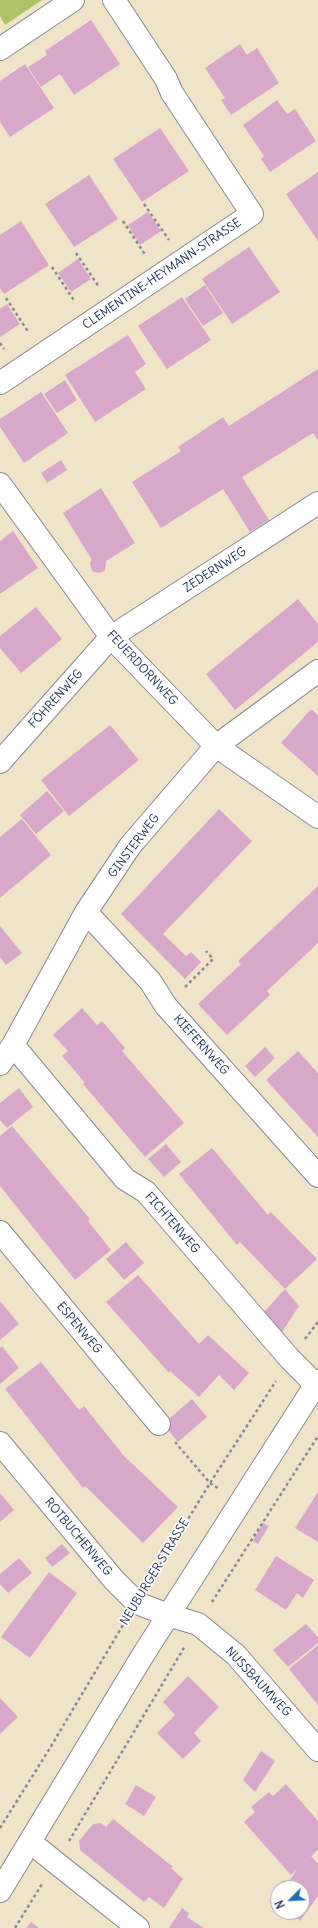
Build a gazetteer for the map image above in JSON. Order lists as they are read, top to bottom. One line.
{"streets":{"street":["CLEMENTINE-HEYMANN-STRASSE","ZEDERNWEG","FEUERDORNWEG","FÖHRENWEG","GINSTERWEG","KIEFERNWEG","FICHTENWEG","ESPENWEG","ROTBUCHENWEG","NUSSBAUMWEG"],"path":["NEUBURGER STRASSE"]},"crossings":[["ZEDERNWEG","FEUERDORNWEG"],["ZEDERNWEG","FÖHRENWEG"],["FEUERDORNWEG","FÖHRENWEG"],["FEUERDORNWEG","GINSTERWEG"],["GINSTERWEG","KIEFERNWEG"],["GINSTERWEG","FICHTENWEG"],["FICHTENWEG","NEUBURGER STRASSE"],["ROTBUCHENWEG","NEUBURGER STRASSE"],["ROTBUCHENWEG","NUSSBAUMWEG"]],"north":"bottom left"}
